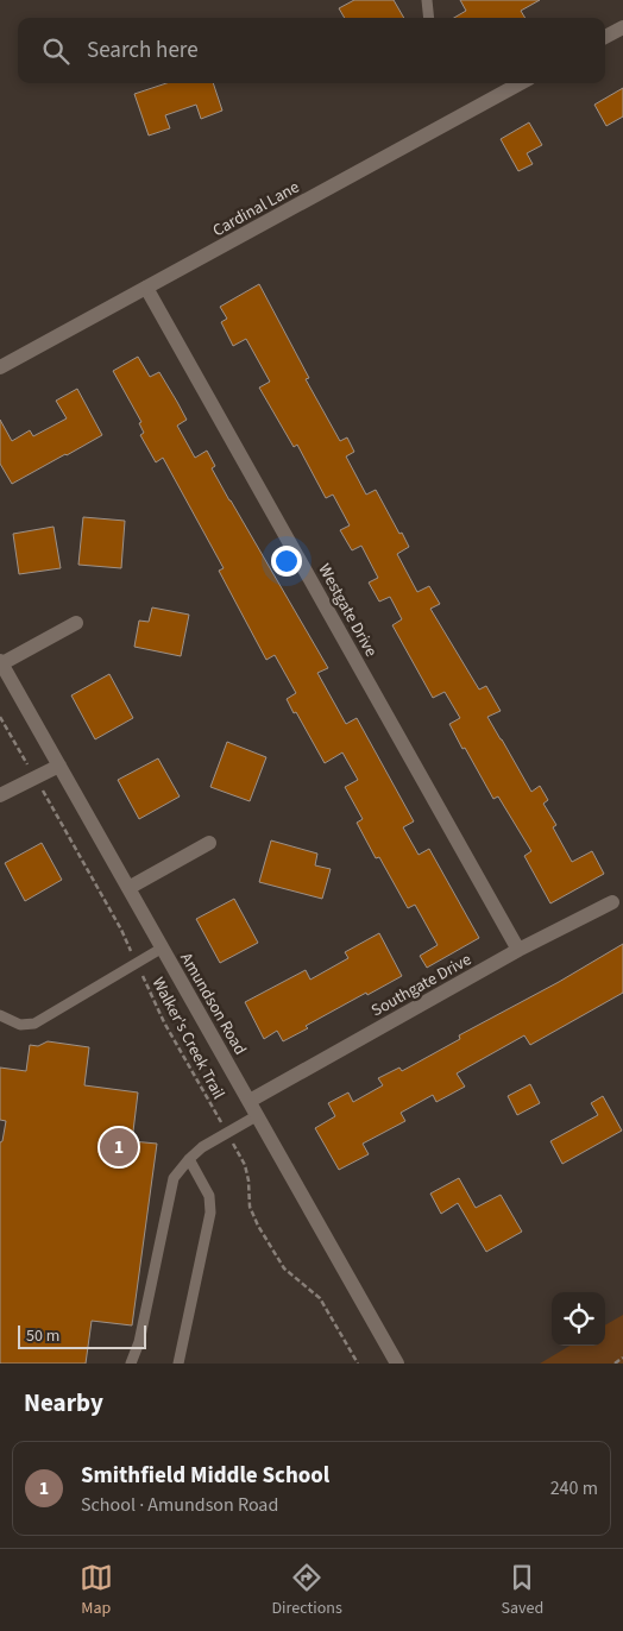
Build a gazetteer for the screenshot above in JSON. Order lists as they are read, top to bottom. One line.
{"streets":{"street":["Cardinal Lane","Westgate Drive","Southgate Drive","Amundson Road"],"path":["Walker's Creek Trail"]},"crossings":[["Cardinal Lane","Westgate Drive"],["Westgate Drive","Southgate Drive"],["Southgate Drive","Amundson Road"]],"scale_bar":"50 m","page":{"search":"Search here","pins":"1","scale":"50 m","heading":"Nearby","list":[{"mark":"1","name":"Smithfield Middle School","note":"School · Amundson Road","value":"240 m"}],"nav":["Map","Directions","Saved"]}}
